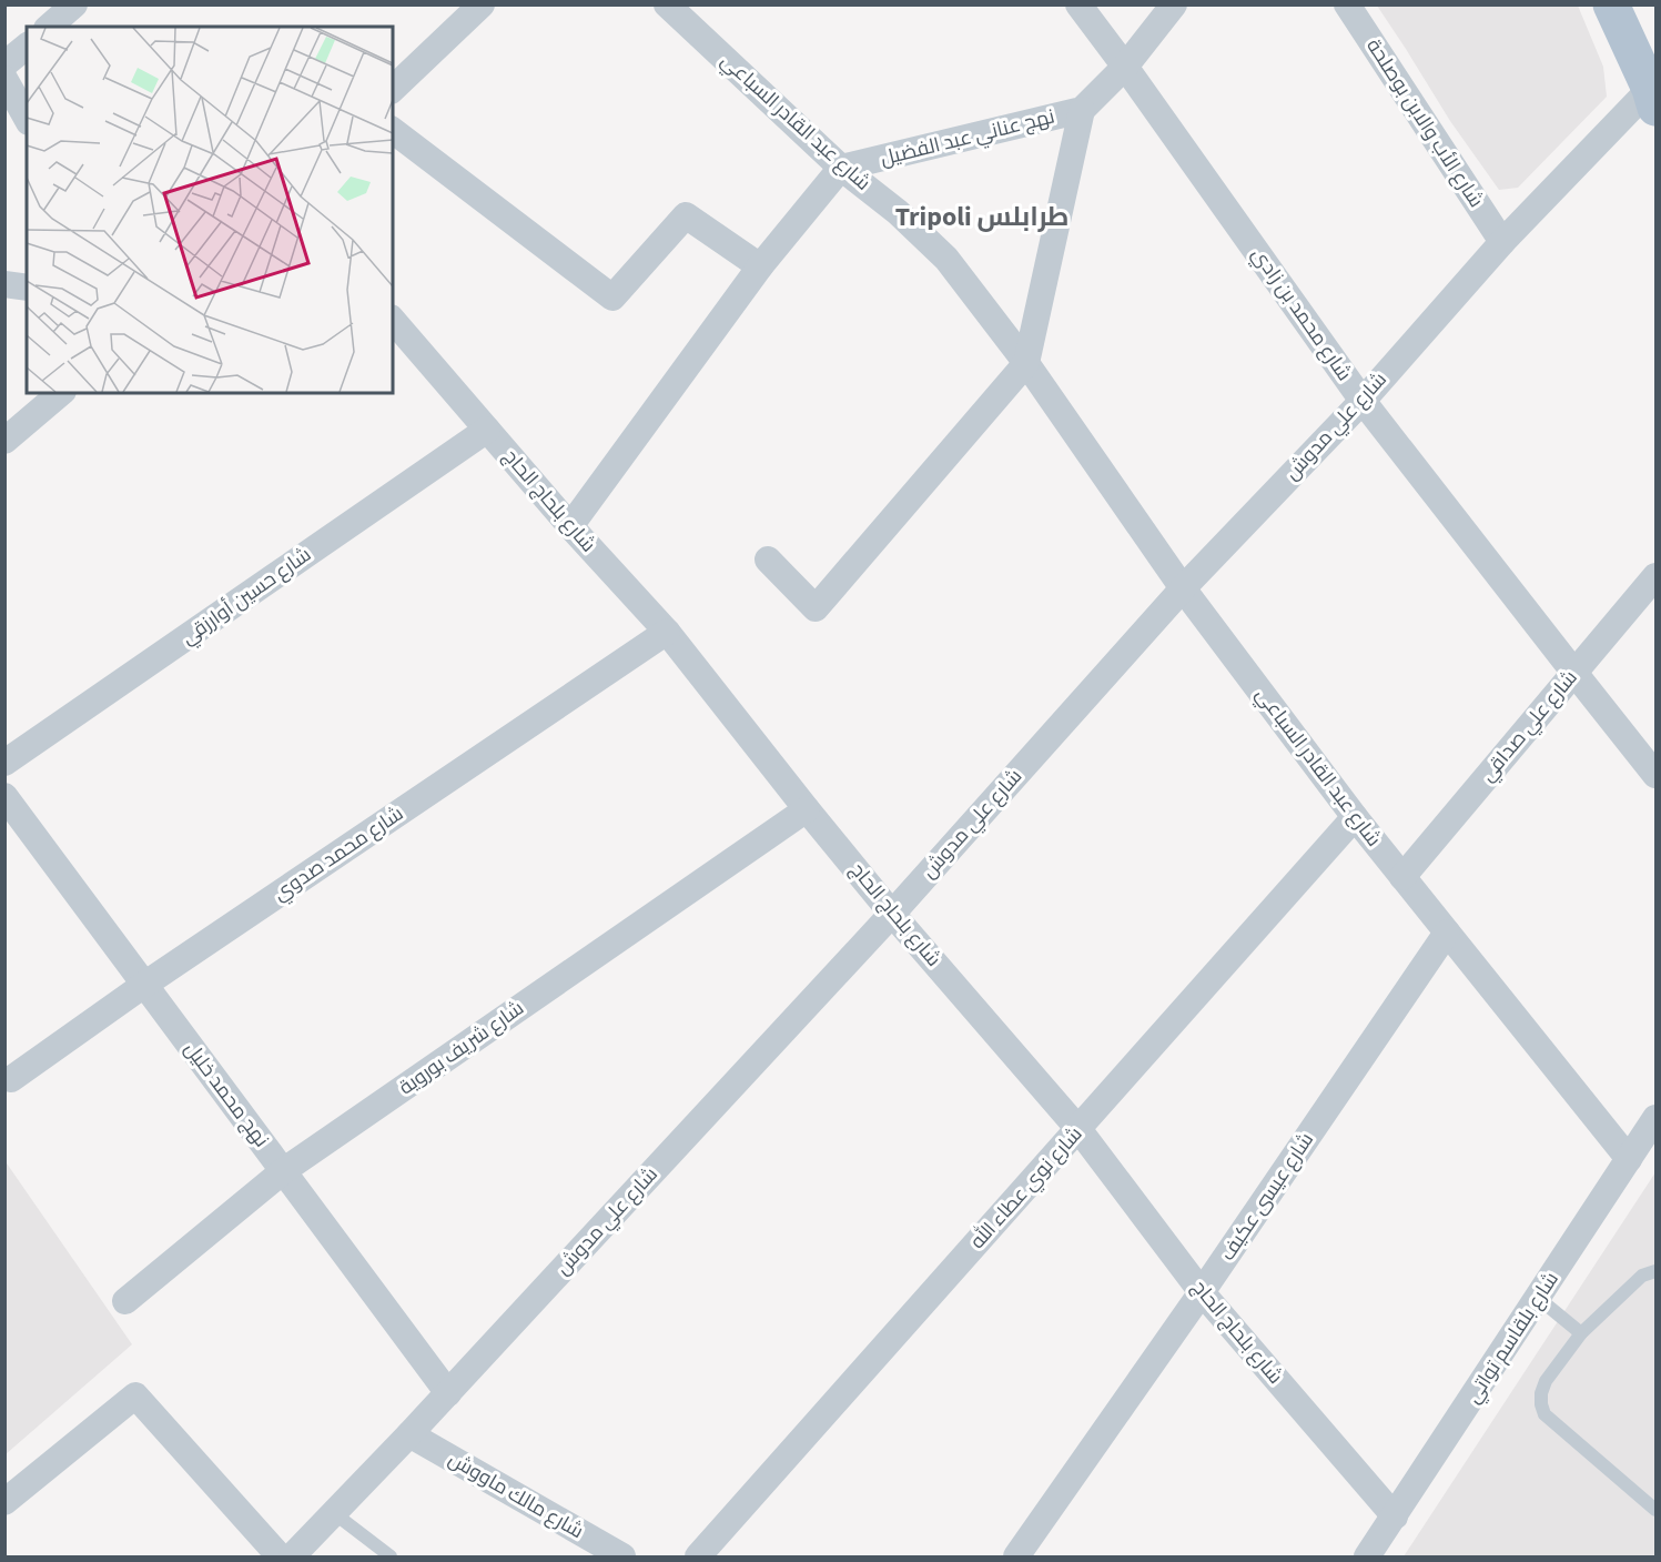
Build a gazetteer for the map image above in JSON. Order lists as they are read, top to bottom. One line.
{"streets":{"street":["شارع عبد القادر السباعي","شارع الأب والابن بوصلحة","نهج عناني عبد الفضيل","شارع محمد بن زادي","شارع علي مدوش","شارع بلحاج الحاج","شارع حسين أوارزقي","شارع علي صداقي","شارع محمد صدوي","شارع شريف بوروية","نهج محمد خليل","شارع نوي عطاء الله","شارع عيسى عكيف","شارع بلقاسم تواتي","شارع مالك ماووش"]},"crossings":[["شارع عبد القادر السباعي","نهج عناني عبد الفضيل"],["شارع عبد القادر السباعي","شارع علي مدوش"],["شارع عبد القادر السباعي","شارع علي صداقي"],["شارع عبد القادر السباعي","شارع نوي عطاء الله"],["شارع عبد القادر السباعي","شارع عيسى عكيف"],["شارع عبد القادر السباعي","شارع بلقاسم تواتي"],["شارع الأب والابن بوصلحة","شارع علي مدوش"],["نهج عناني عبد الفضيل","شارع محمد بن زادي"],["شارع محمد بن زادي","شارع علي مدوش"],["شارع محمد بن زادي","شارع علي صداقي"],["شارع علي مدوش","شارع بلحاج الحاج"],["شارع علي مدوش","نهج محمد خليل"],["شارع علي مدوش","شارع مالك ماووش"],["شارع بلحاج الحاج","شارع حسين أوارزقي"],["شارع بلحاج الحاج","شارع محمد صدوي"],["شارع بلحاج الحاج","شارع شريف بوروية"],["شارع بلحاج الحاج","شارع نوي عطاء الله"],["شارع بلحاج الحاج","شارع عيسى عكيف"],["شارع بلحاج الحاج","شارع بلقاسم تواتي"],["شارع محمد صدوي","نهج محمد خليل"],["شارع شريف بوروية","نهج محمد خليل"]],"districts":["Tripoli طرابلس"]}
